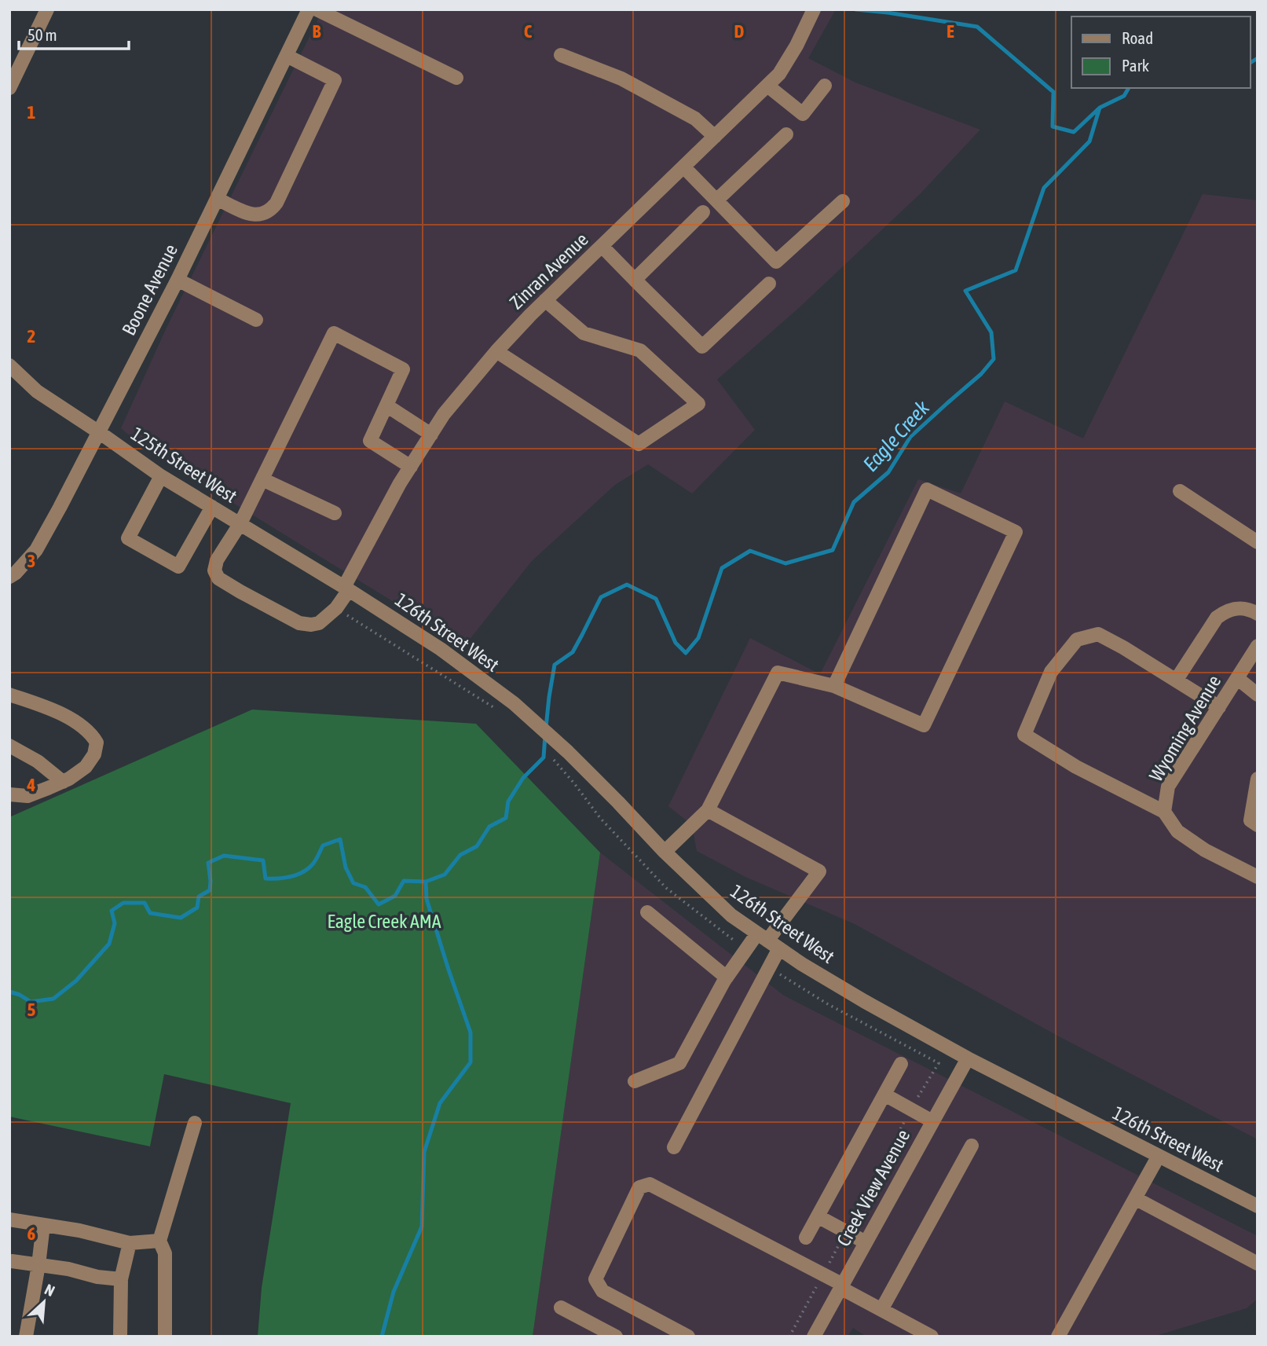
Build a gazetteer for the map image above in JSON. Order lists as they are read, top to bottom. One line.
{"streets":{"street":["Zinran Avenue","Boone Avenue","125th Street West","126th Street West","Wyoming Avenue","Creek View Avenue"]},"crossings":[["Zinran Avenue","125th Street West"],["Zinran Avenue","126th Street West"],["Boone Avenue","125th Street West"],["125th Street West","126th Street West"],["126th Street West","Creek View Avenue"]],"water":["Eagle Creek"],"parks":["Eagle Creek AMA"],"legend":["Road","Park"],"scale_bar":"50 m","north":"top right","grid":{"columns":["B","C","D","E"],"rows":["1","2","3","4","5","6"]}}
